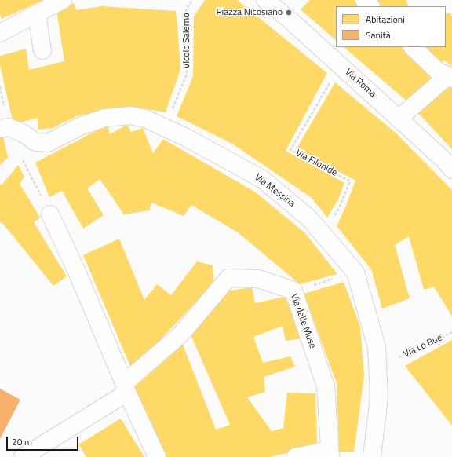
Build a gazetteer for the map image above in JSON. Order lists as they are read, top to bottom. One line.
{"streets":{"street":["Via Roma","Via Messina","Via delle Muse"],"path":["Vicolo Salerno","Via Filonide","Via Lo Bue"]},"crossings":[["Via Roma","Via Filonide"]],"places":["Piazza Nicosiano"],"legend":["Abitazioni","Sanità"],"scale_bar":"20 m"}
